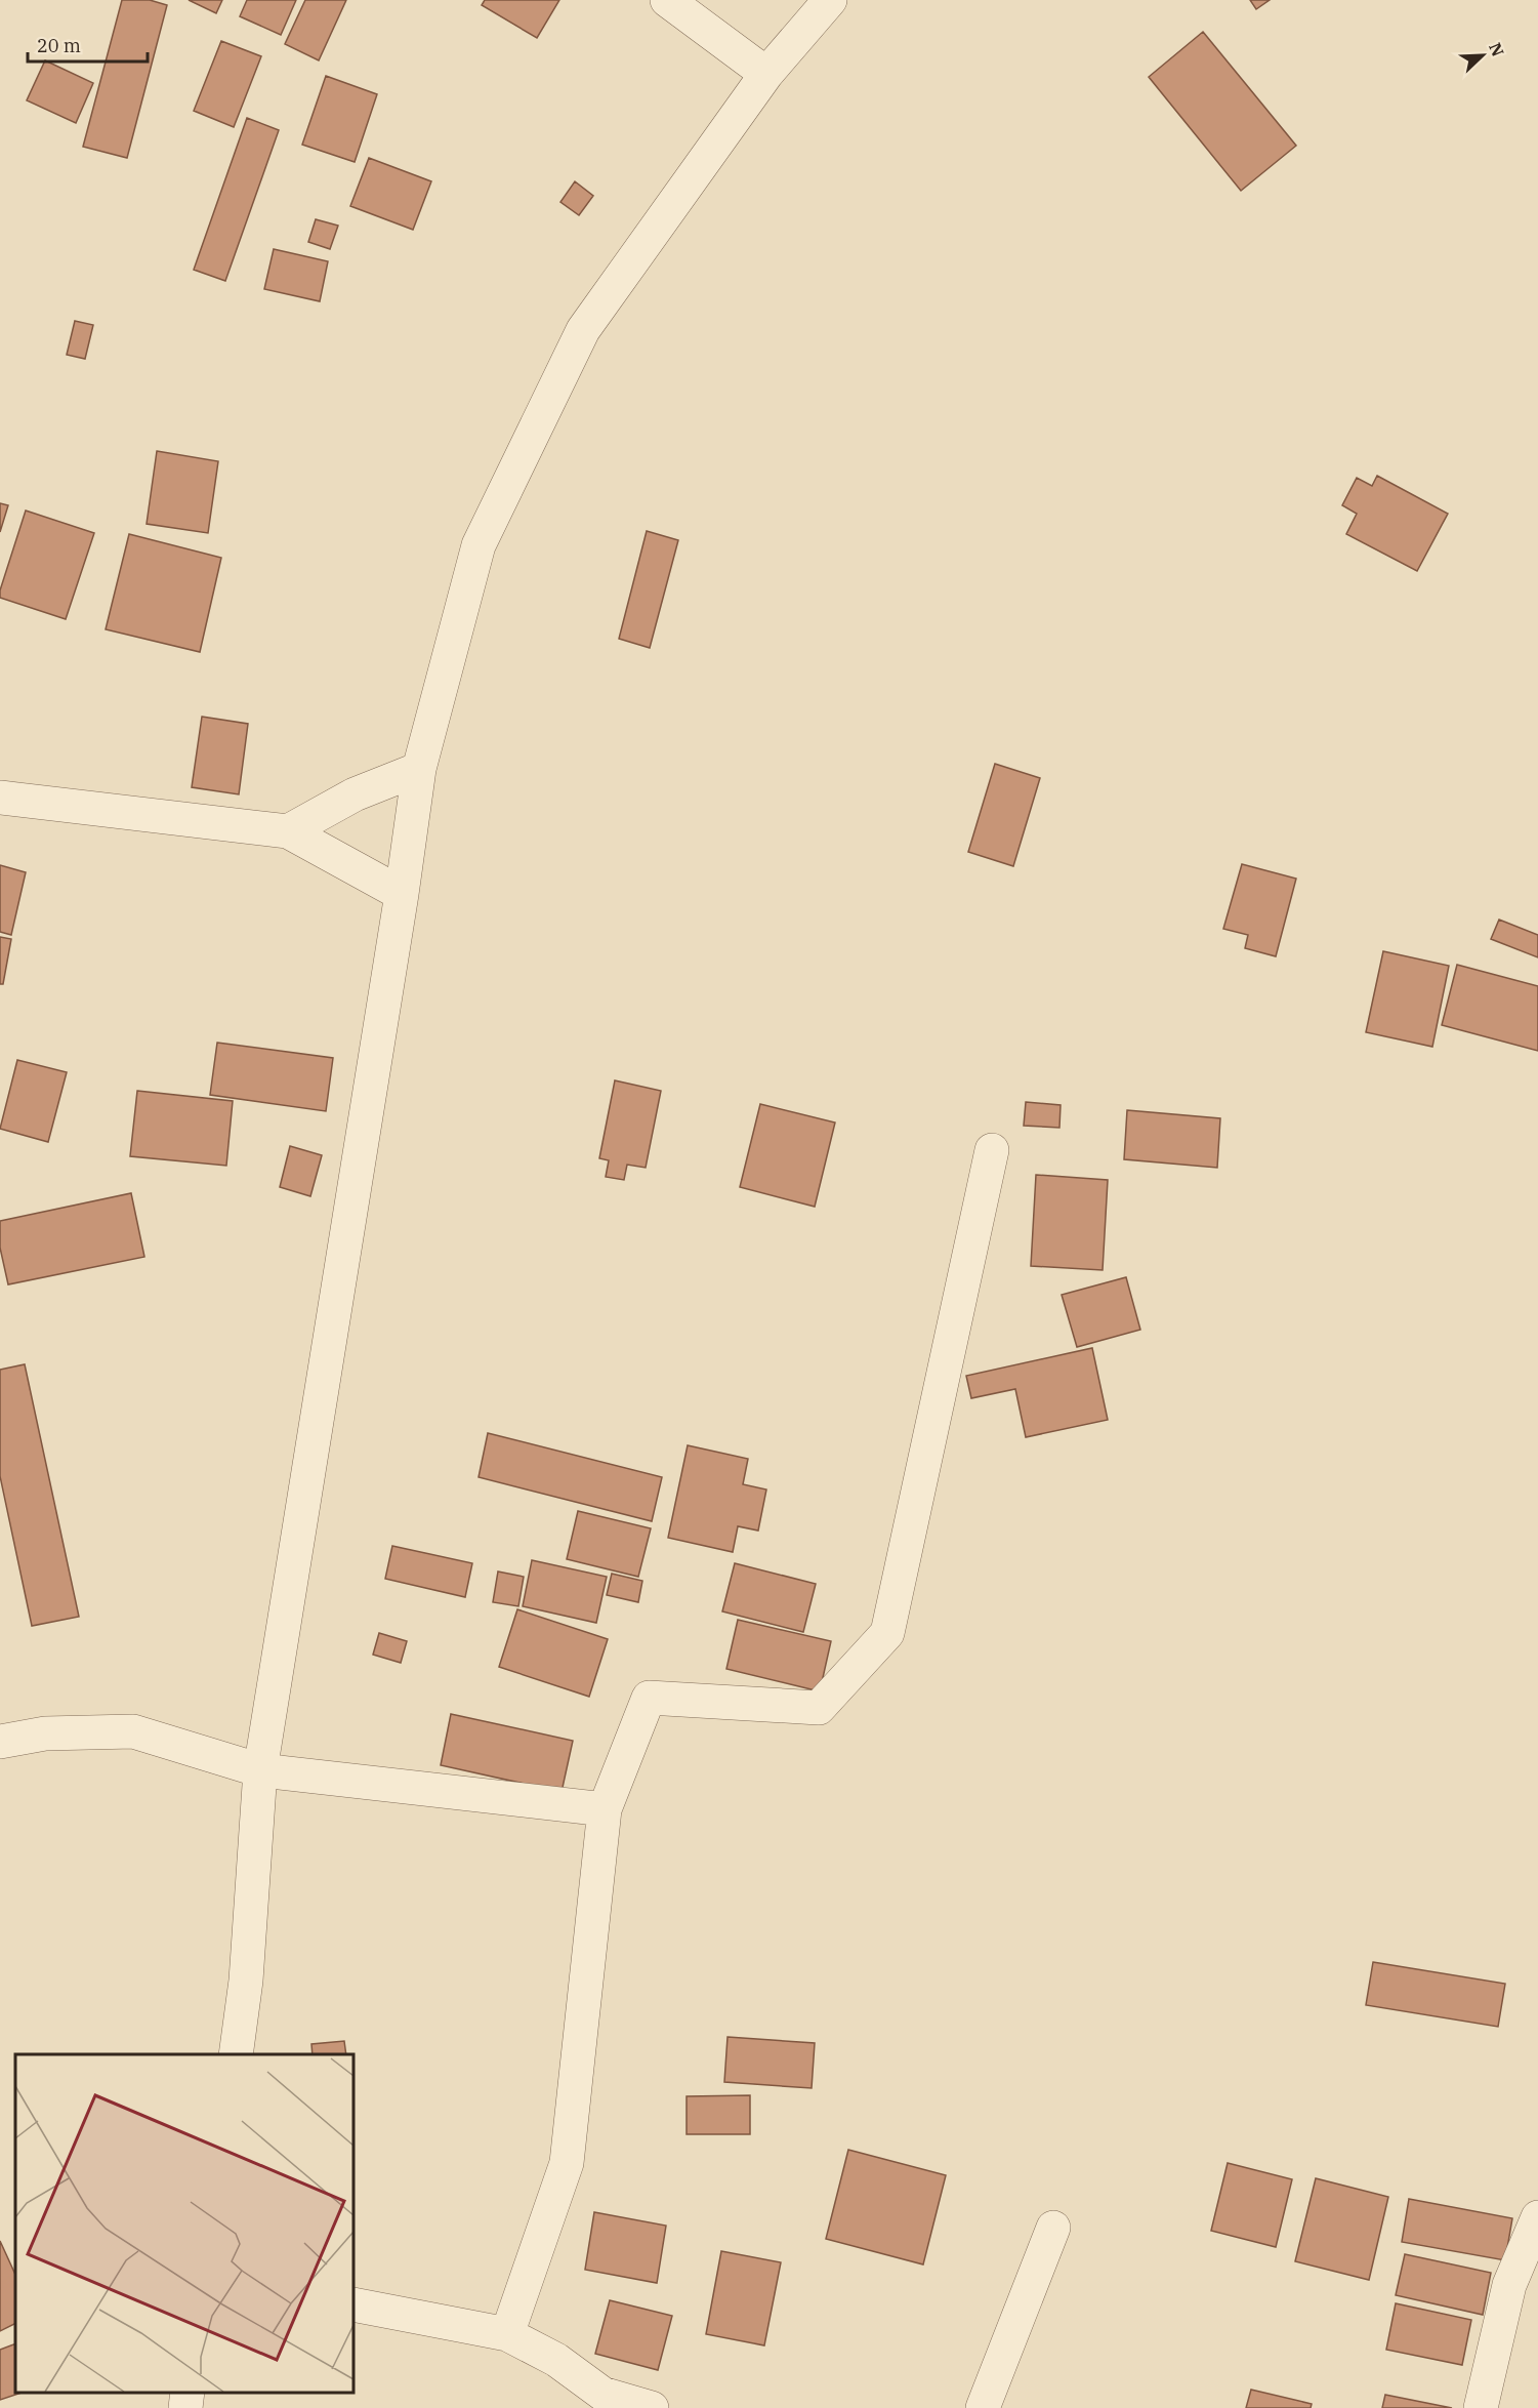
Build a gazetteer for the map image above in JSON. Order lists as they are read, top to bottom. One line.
{"scale_bar":"20 m","north":"top right"}
